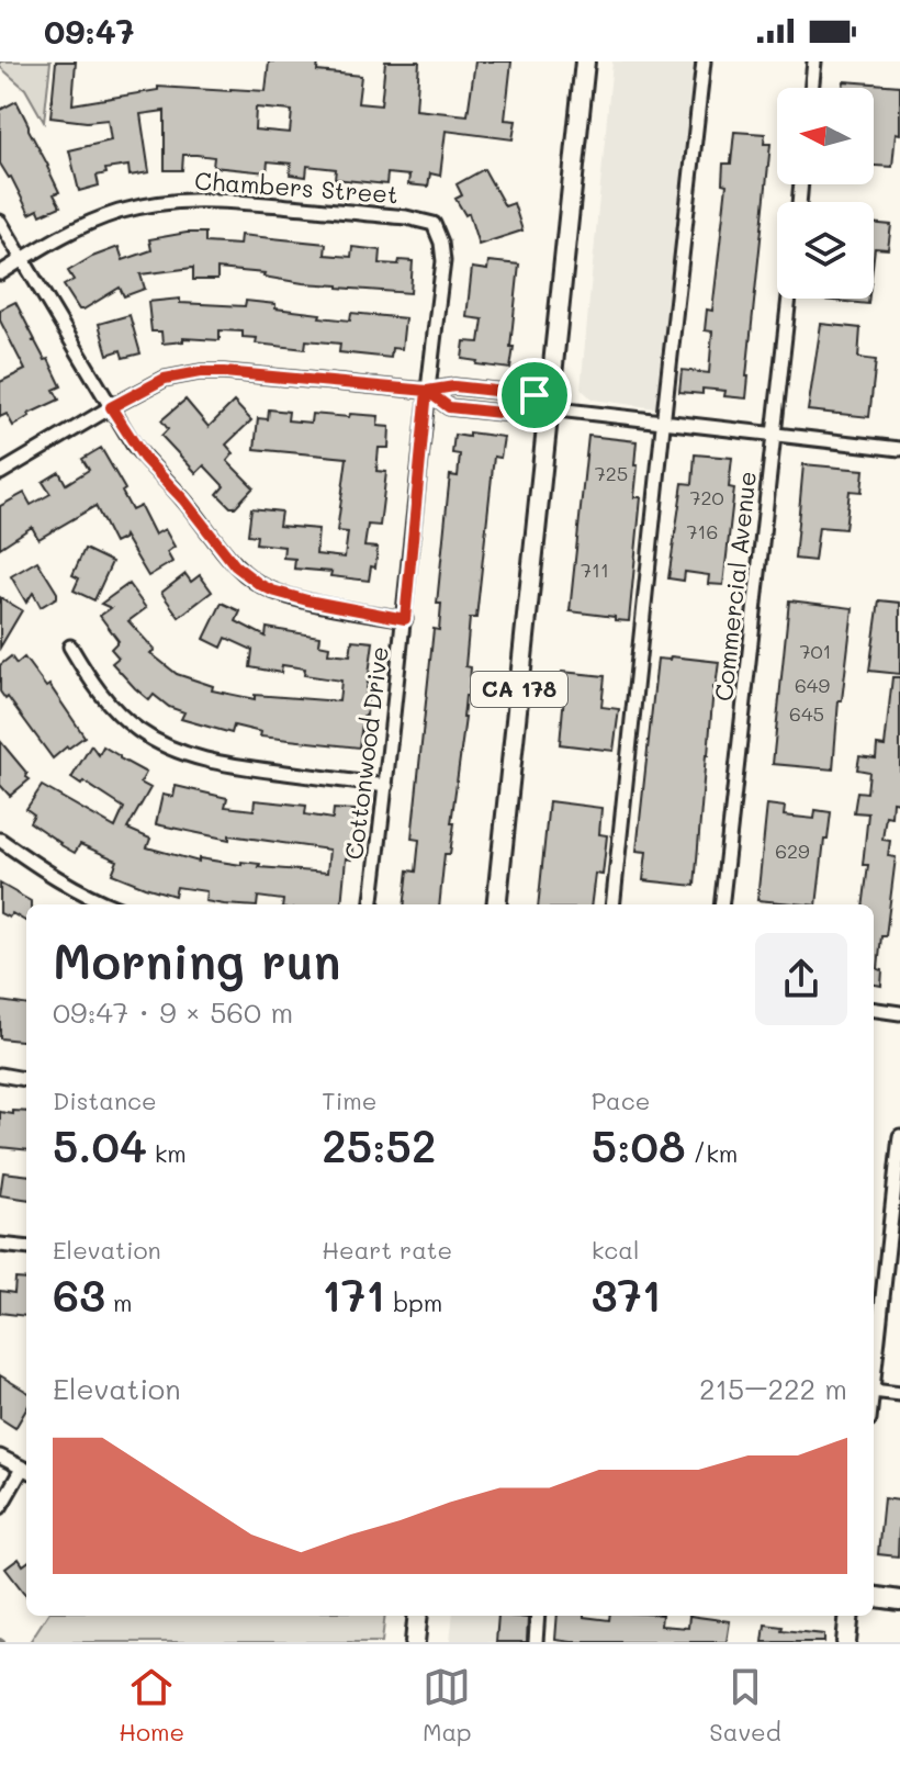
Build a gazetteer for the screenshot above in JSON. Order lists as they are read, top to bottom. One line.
{"streets":{"main road":["CA 178"],"street":["Chambers Street","Commercial Avenue","Cottonwood Drive"]},"crossings":[["Chambers Street","Cottonwood Drive"]],"house_numbers":["725","720","716","711","701","649","645","629"],"north":"left","page":{"status":"09:47","heading":["Morning run","09:47 · 9 × 560 m"],"stats":[["Distance","5.04 km"],["Time","25:52"],["Pace","5:08 /km"],["Elevation","63 m"],["Heart rate","171 bpm"],["kcal","371"]],"chart":["Elevation","215–222 m"],"tabs":["Home","Map","Saved"]}}
